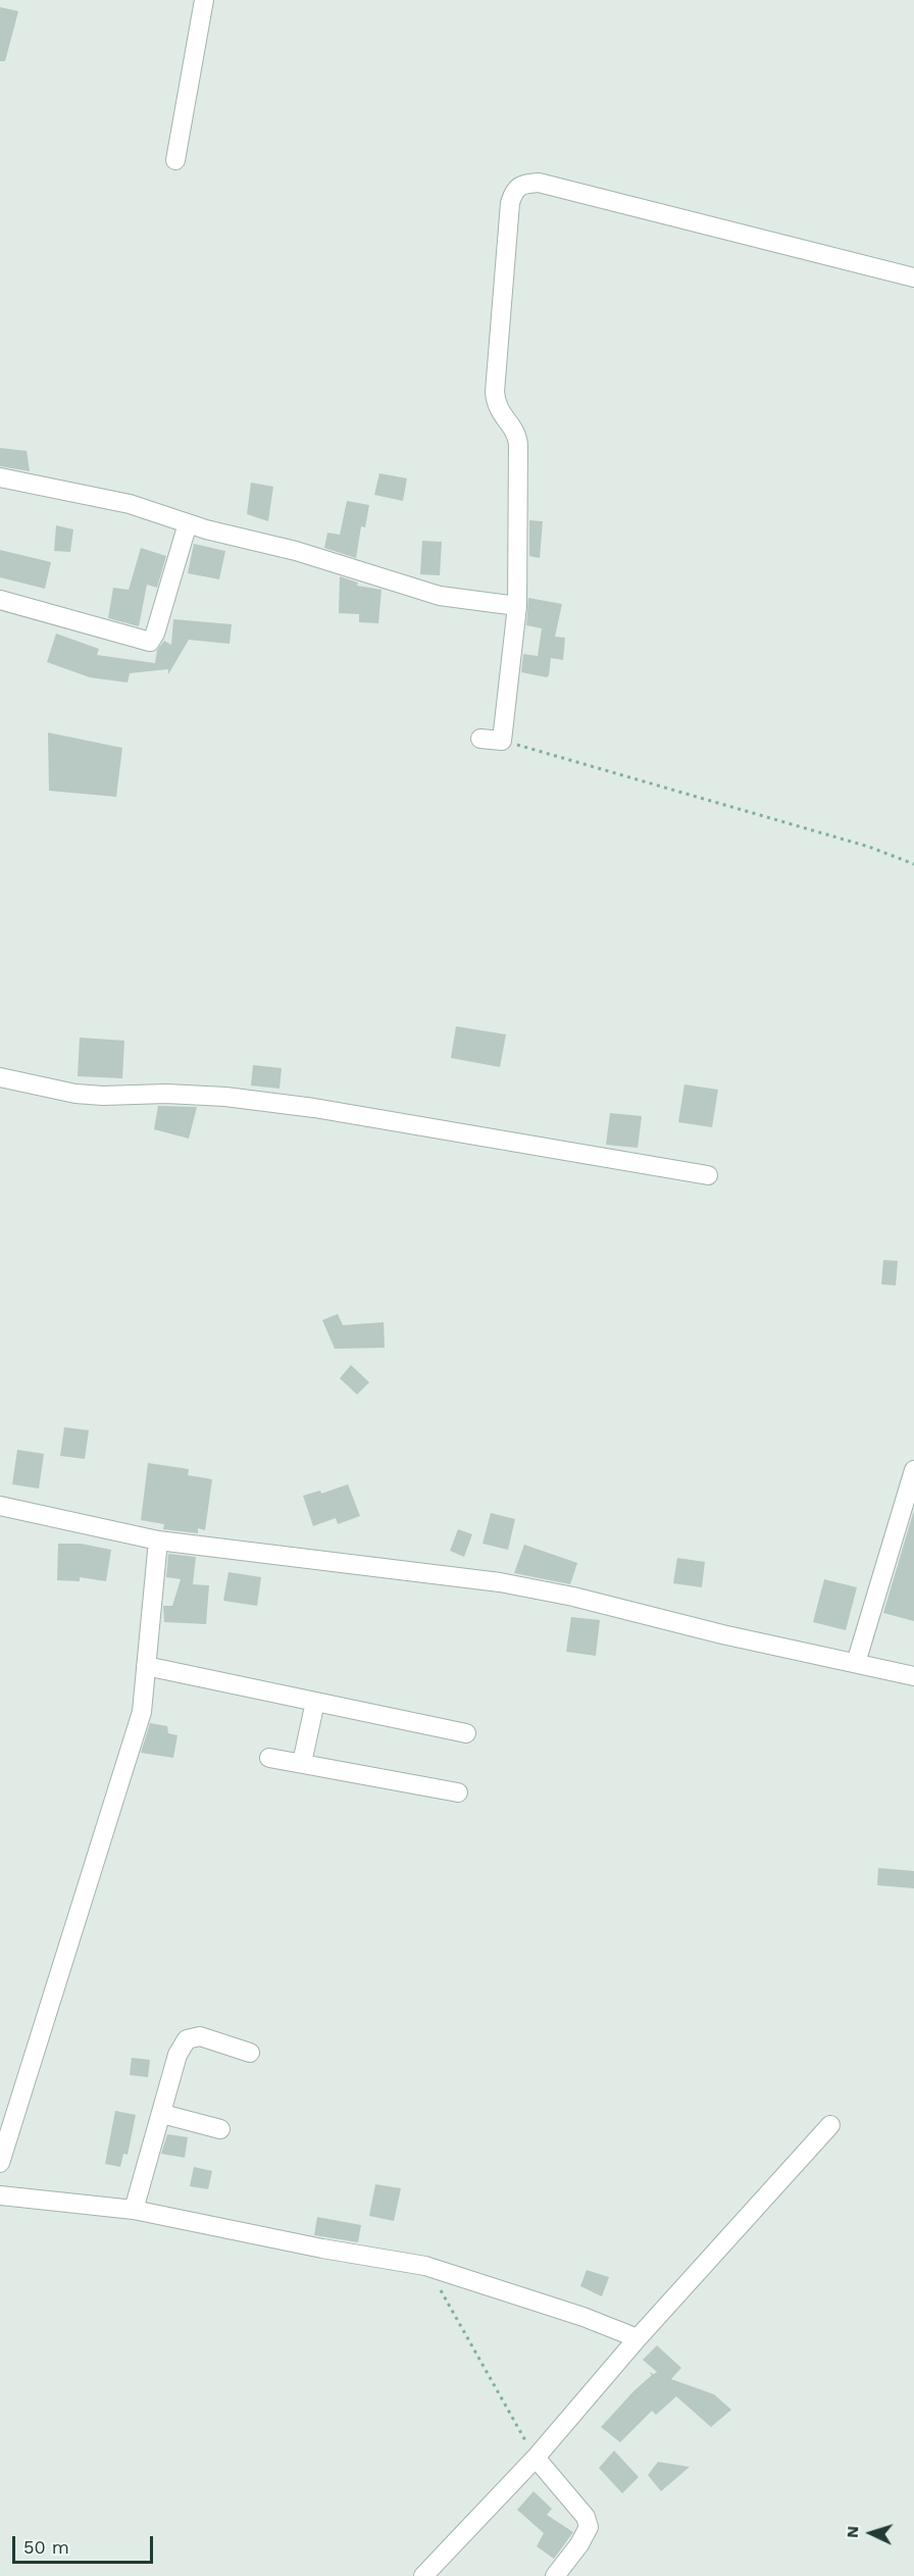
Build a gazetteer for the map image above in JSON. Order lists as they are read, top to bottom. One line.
{"scale_bar":"50 m","north":"left"}
